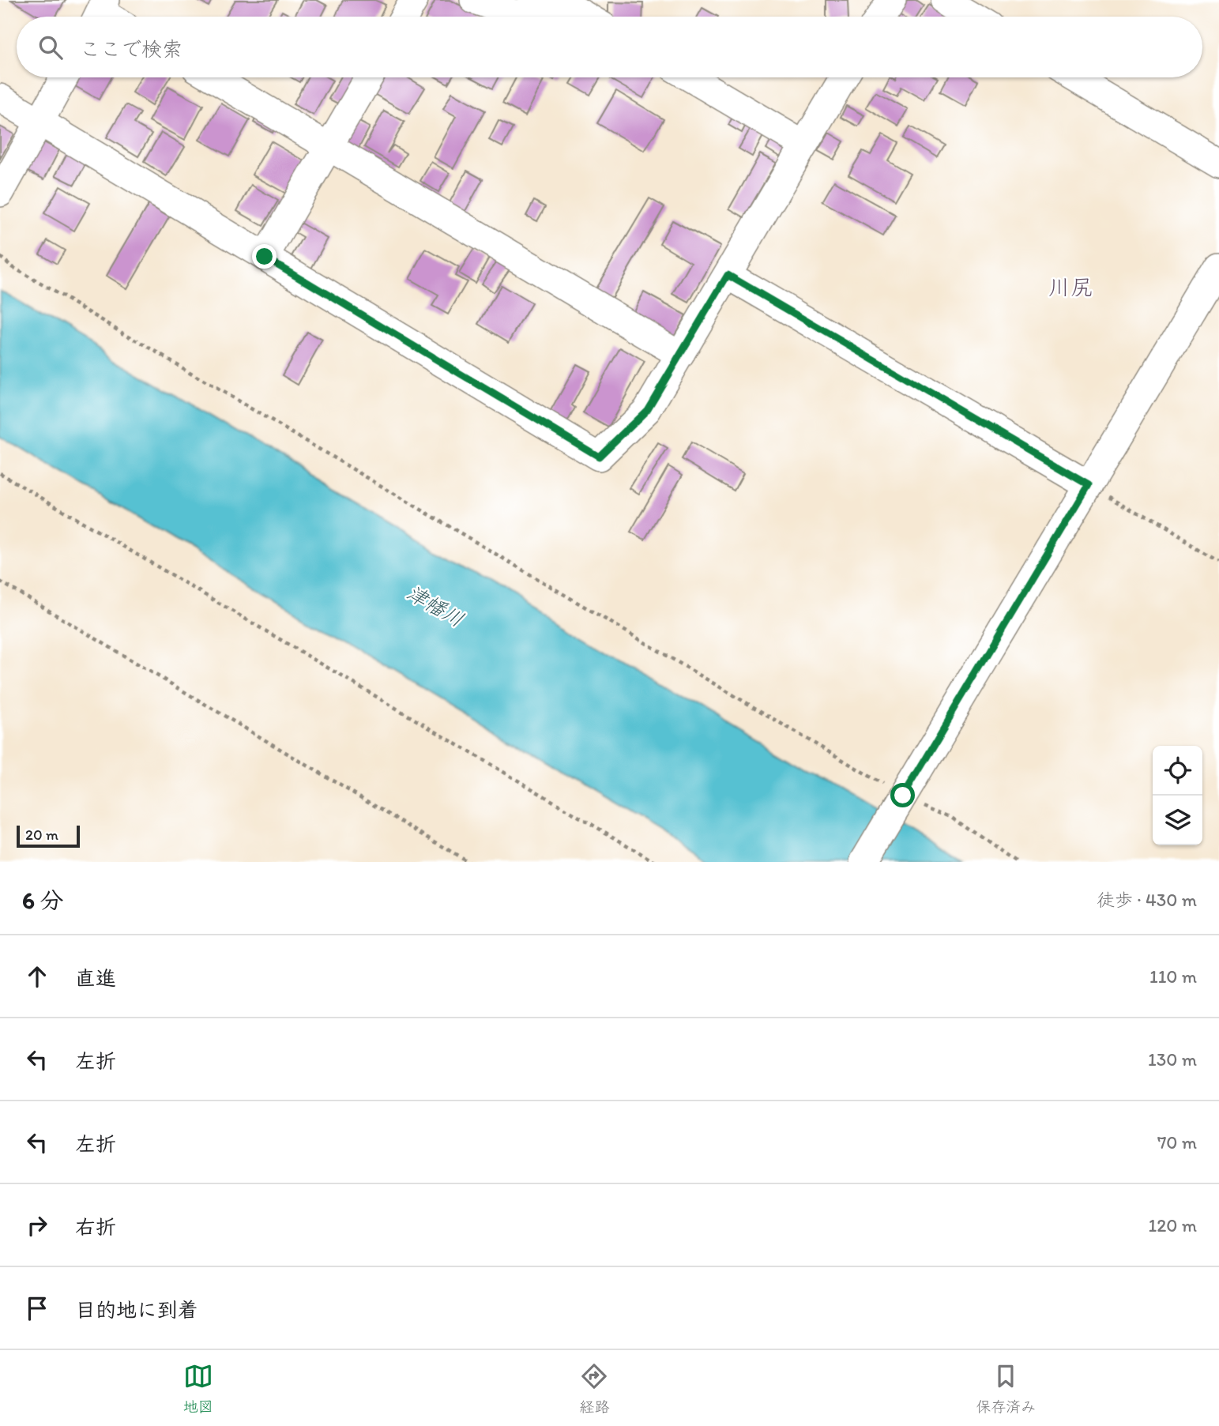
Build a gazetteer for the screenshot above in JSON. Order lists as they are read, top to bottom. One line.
{"districts":["川尻"],"water":["津幡川"],"scale_bar":"20 m","page":{"search":"ここで検索","scale":"20 m","heading":["6 分","徒歩 · 430 m"],"list":[["直進","110 m"],["左折","130 m"],["左折","70 m"],["右折","120 m"],"目的地に到着"],"nav":["地図","経路","保存済み"]}}
